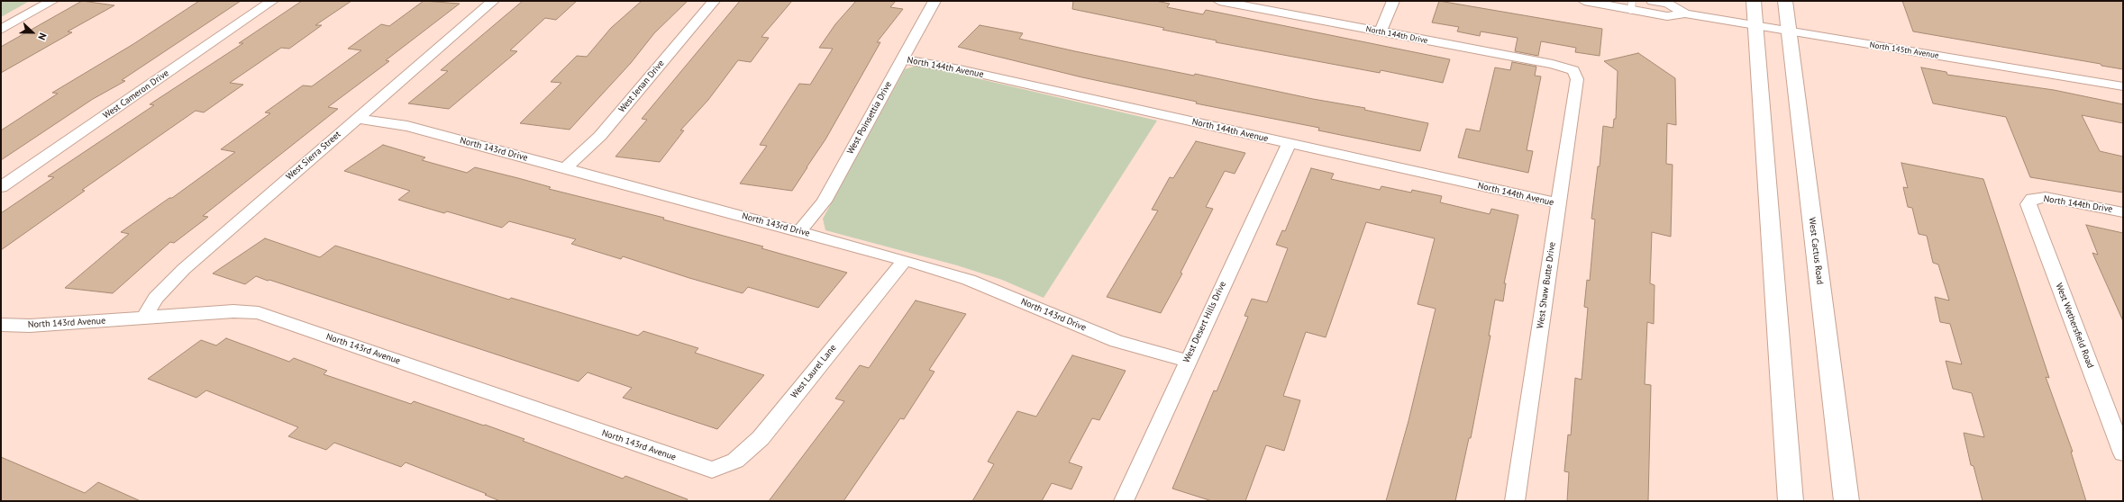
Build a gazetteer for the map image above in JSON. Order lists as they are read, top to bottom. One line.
{"streets":{"main road":["West Cactus Road"],"street":["North 144th Drive","North 145th Avenue","North 144th Avenue","West Jenan Drive","West Cameron Drive","West Poinsettia Drive","North 143rd Drive","West Sierra Street","West Shaw Butte Drive","West Desert Hills Drive","North 143rd Avenue","West Wethersfield Road","West Laurel Lane"]},"crossings":[["North 144th Drive","West Shaw Butte Drive"],["North 144th Drive","West Wethersfield Road"],["North 145th Avenue","West Cactus Road"],["North 144th Avenue","West Poinsettia Drive"],["North 144th Avenue","West Shaw Butte Drive"],["North 144th Avenue","West Desert Hills Drive"],["West Jenan Drive","North 143rd Drive"],["West Poinsettia Drive","North 143rd Drive"],["North 143rd Drive","West Sierra Street"],["North 143rd Drive","West Desert Hills Drive"],["North 143rd Drive","West Laurel Lane"],["West Sierra Street","North 143rd Avenue"],["North 143rd Avenue","West Laurel Lane"]],"north":"right"}
